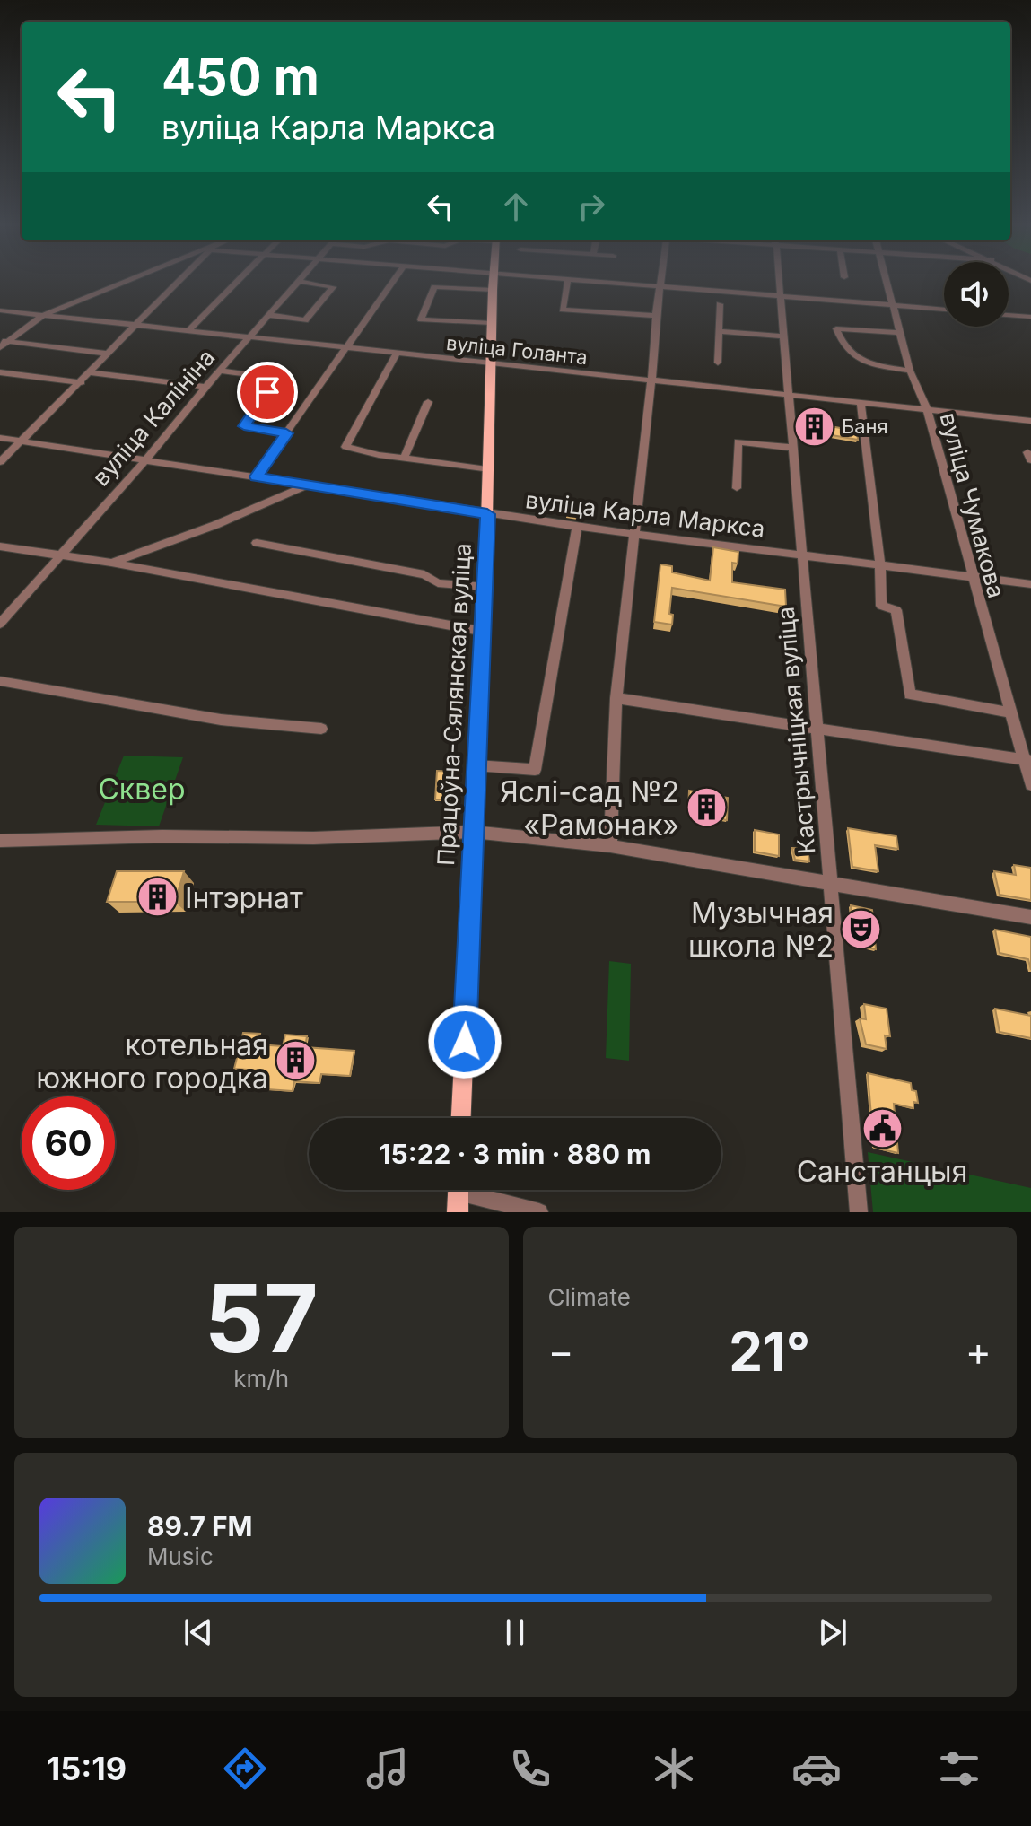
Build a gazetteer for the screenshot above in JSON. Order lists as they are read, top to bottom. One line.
{"streets":{"main road":["Працоўна-Сялянская вуліца"],"street":["вуліца Голанта","вуліца Калініна","вуліца Чумакова","вуліца Карла Маркса","Кастрычніцкая вуліца"]},"crossings":[["вуліца Голанта","вуліца Калініна"],["вуліца Голанта","вуліца Чумакова"],["вуліца Голанта","Працоўна-Сялянская вуліца"],["вуліца Голанта","Кастрычніцкая вуліца"],["вуліца Калініна","вуліца Карла Маркса"],["вуліца Чумакова","вуліца Карла Маркса"],["вуліца Карла Маркса","Працоўна-Сялянская вуліца"],["вуліца Карла Маркса","Кастрычніцкая вуліца"]],"parks":["Сквер"],"places":{"building":["Баня","Яслі-сад №2 «Рамонак»","Інтэрнат","котельная южного городка"],"theatre":["Музычная школа №2"],"public building":["Санстанцыя"]},"page":{"turn":["450 m","вуліца Карла Маркса"],"limit":"60","trip":"15:22 · 3 min · 880 m","tile":[["57","km/h"],"Climate"],"heat":["−","21°","+"],"song":["89.7 FM","Music"],"tabs":"15:19"}}
